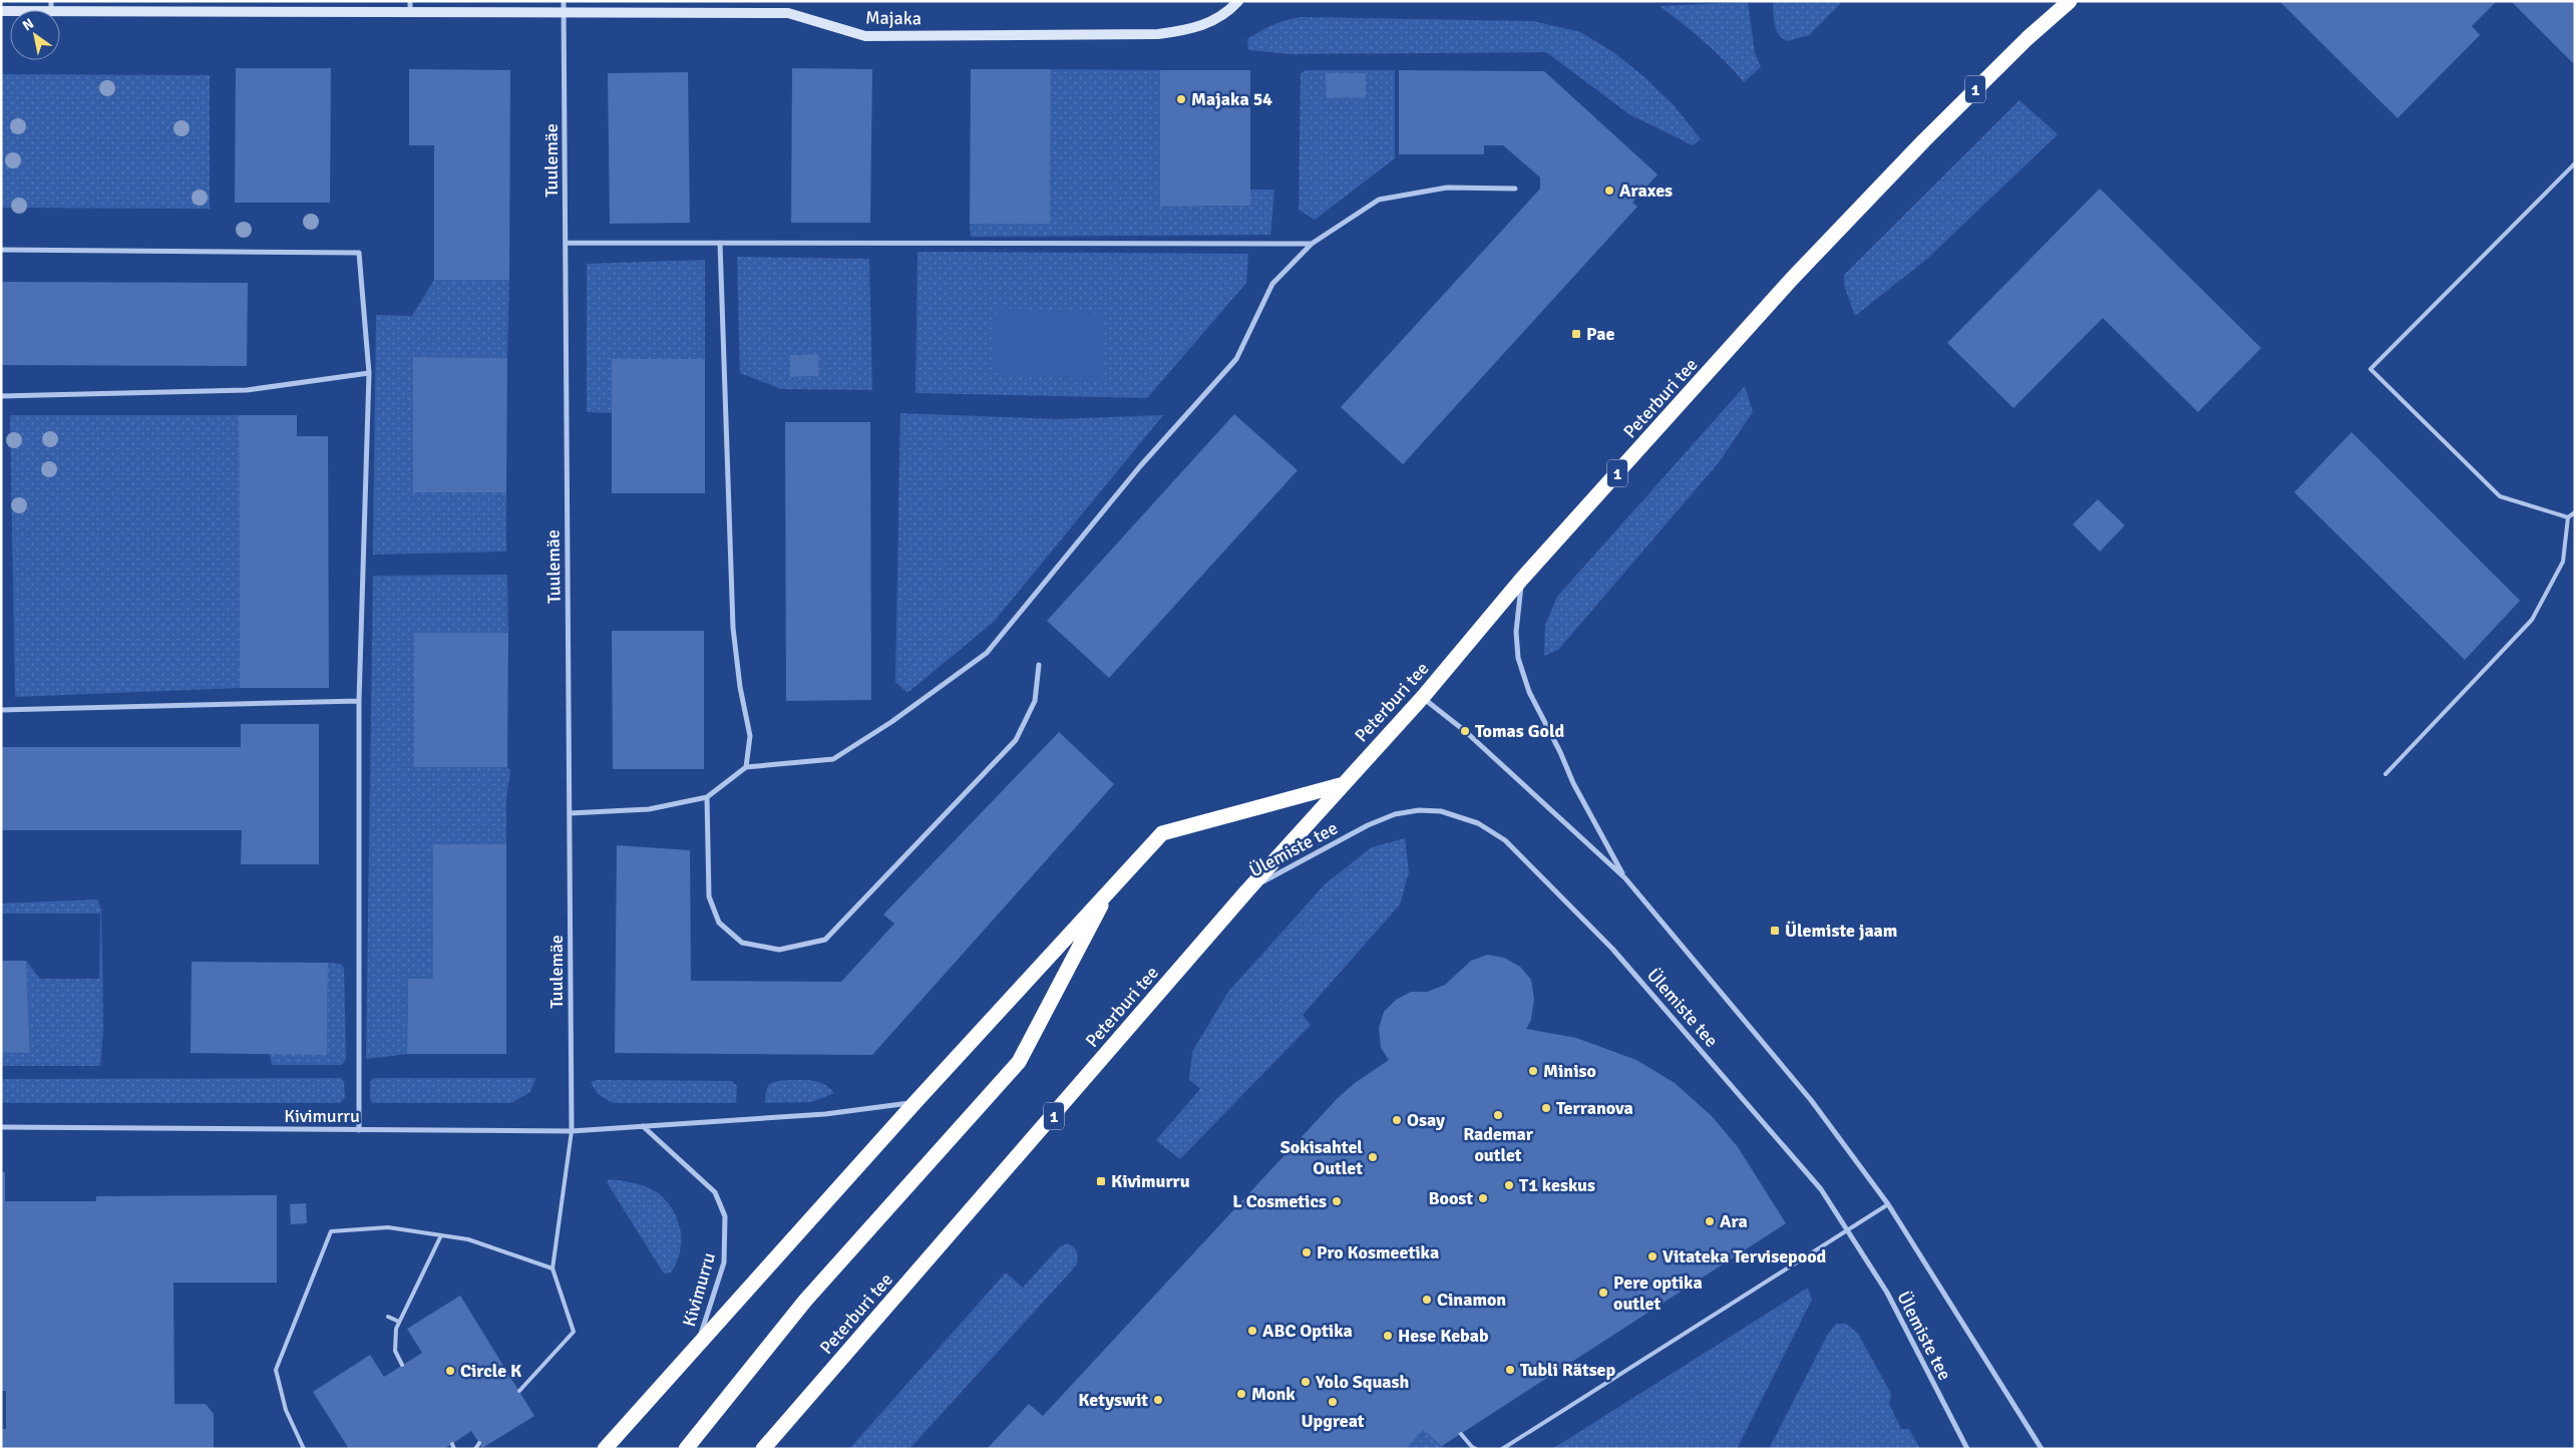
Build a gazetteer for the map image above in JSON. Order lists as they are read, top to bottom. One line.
{"streets":{"highway":["1","Peterburi tee"],"street":["Majaka","Tuulemäe","Ülemiste tee","Kivimurru"]},"crossings":[["Majaka","Tuulemäe"],["Tuulemäe","Kivimurru"],["Peterburi tee","Ülemiste tee"]],"places":{"other":["Majaka 54","Araxes","Tomas Gold","Miniso","Terranova","Rademar outlet","Osay","Sokisahtel Outlet","T1 keskus","Boost","L Cosmetics","Ara","Pro Kosmeetika","Vitateka Tervisepood","Pere optika outlet","Cinamon","ABC Optika","Hese Kebab","Tubli Rätsep","Circle K","Yolo Squash","Monk","Ketyswit","Upgreat"],"transit":["Pae","Ülemiste jaam","Kivimurru"]},"north":"top left"}
